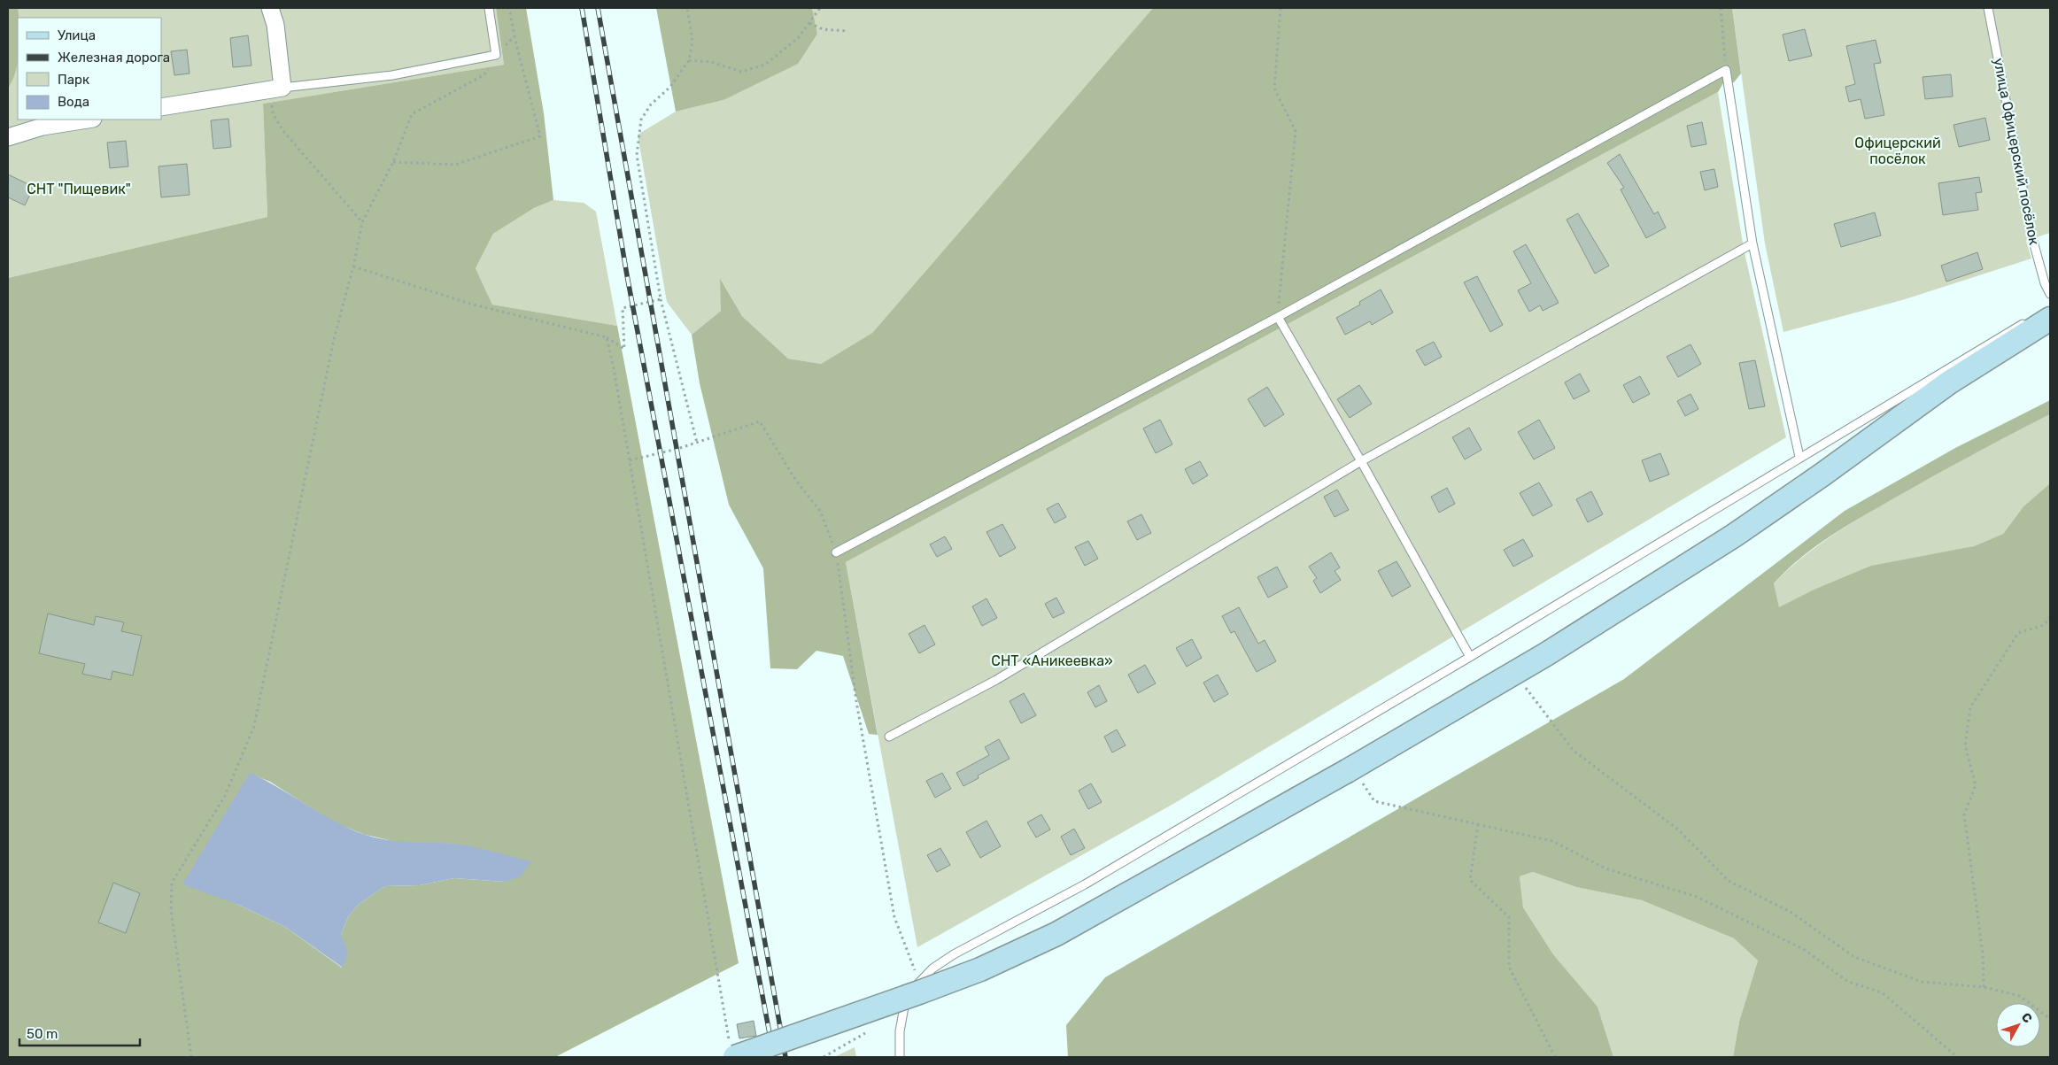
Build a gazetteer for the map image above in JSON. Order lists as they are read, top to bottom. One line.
{"streets":{"lane":["улица Офицерский посёлок"]},"parks":["Офицерский посёлок","СНТ \"Пищевик\"","СНТ «Аникеевка»"],"legend":["Улица","Железная дорога","Парк","Вода"],"scale_bar":"50 m","north":"top right"}
